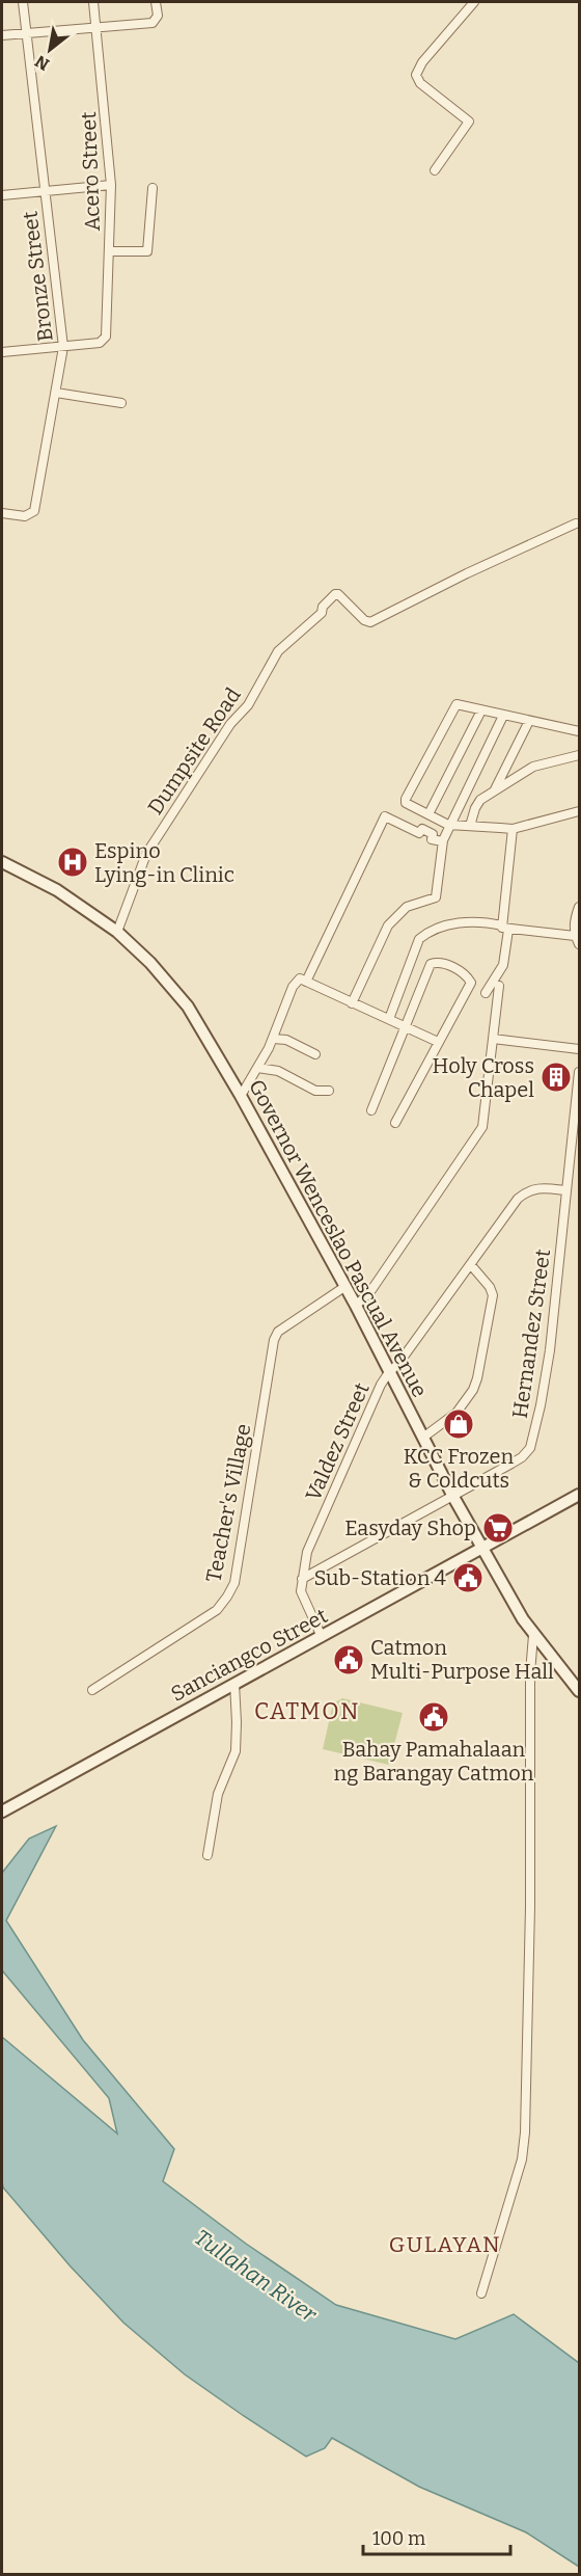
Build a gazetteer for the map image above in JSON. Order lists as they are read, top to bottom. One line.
{"streets":{"main road":["Governor Wenceslao Pascual Avenue","Sanciangco Street"],"street":["Acero Street","Bronze Street","Dumpsite Road","Hernandez Street","Valdez Street","Teacher's Village"]},"crossings":[["Acero Street","Bronze Street"],["Dumpsite Road","Governor Wenceslao Pascual Avenue"],["Governor Wenceslao Pascual Avenue","Hernandez Street"],["Governor Wenceslao Pascual Avenue","Valdez Street"],["Governor Wenceslao Pascual Avenue","Teacher's Village"],["Governor Wenceslao Pascual Avenue","Sanciangco Street"],["Hernandez Street","Valdez Street"],["Valdez Street","Sanciangco Street"]],"districts":["CATMON","GULAYAN"],"water":["Tullahan River"],"places":{"hospital":["Espino Lying-in Clinic"],"building":["Holy Cross Chapel"],"shop":["KCC Frozen & Coldcuts"],"supermarket":["Easyday Shop"],"public building":["Sub-Station 4","Catmon Multi-Purpose Hall","Bahay Pamahalaan ng Barangay Catmon"]},"scale_bar":"100 m","north":"bottom left"}
